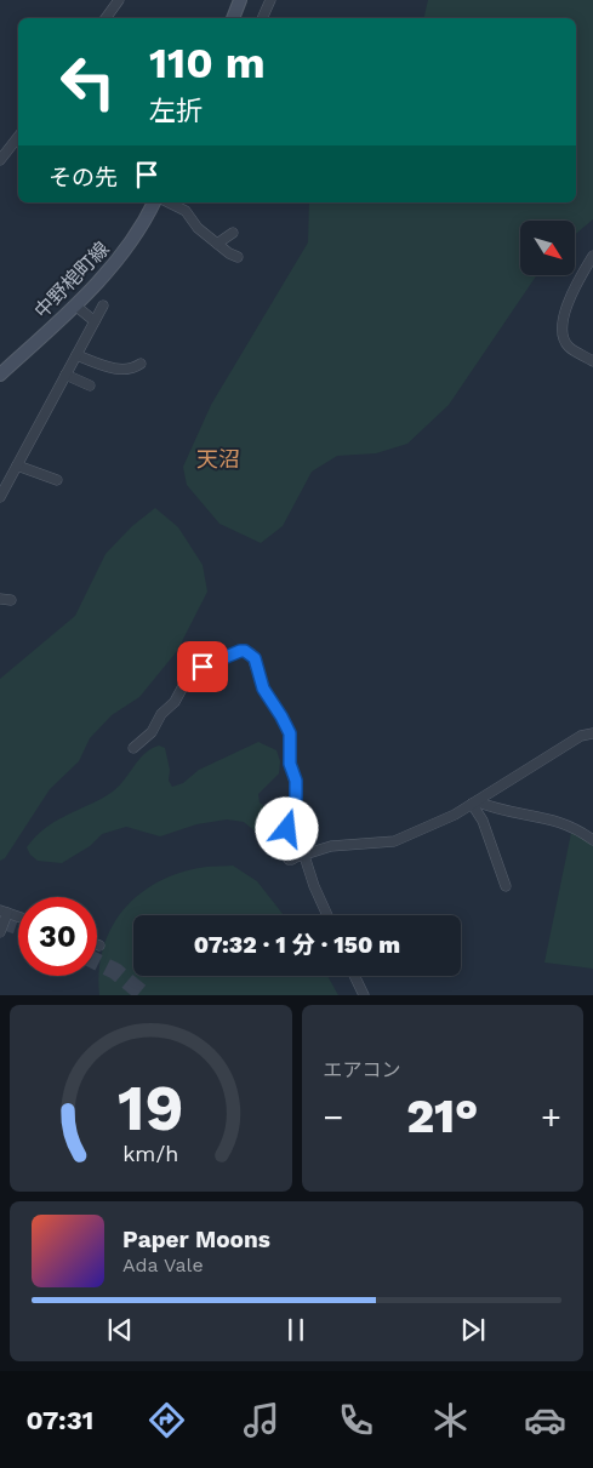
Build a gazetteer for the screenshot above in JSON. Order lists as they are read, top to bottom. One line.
{"streets":{"main road":["中野梍町線"]},"districts":["天沼"],"north":"bottom right","page":{"turn":["110 m","左折"],"then":"その先","limit":"30","trip":"07:32 · 1 分 · 150 m","tile":"エアコン","heat":["−","21°","+"],"song":["Paper Moons","Ada Vale"],"tabs":"07:31","gauge":["19","km/h"]}}
